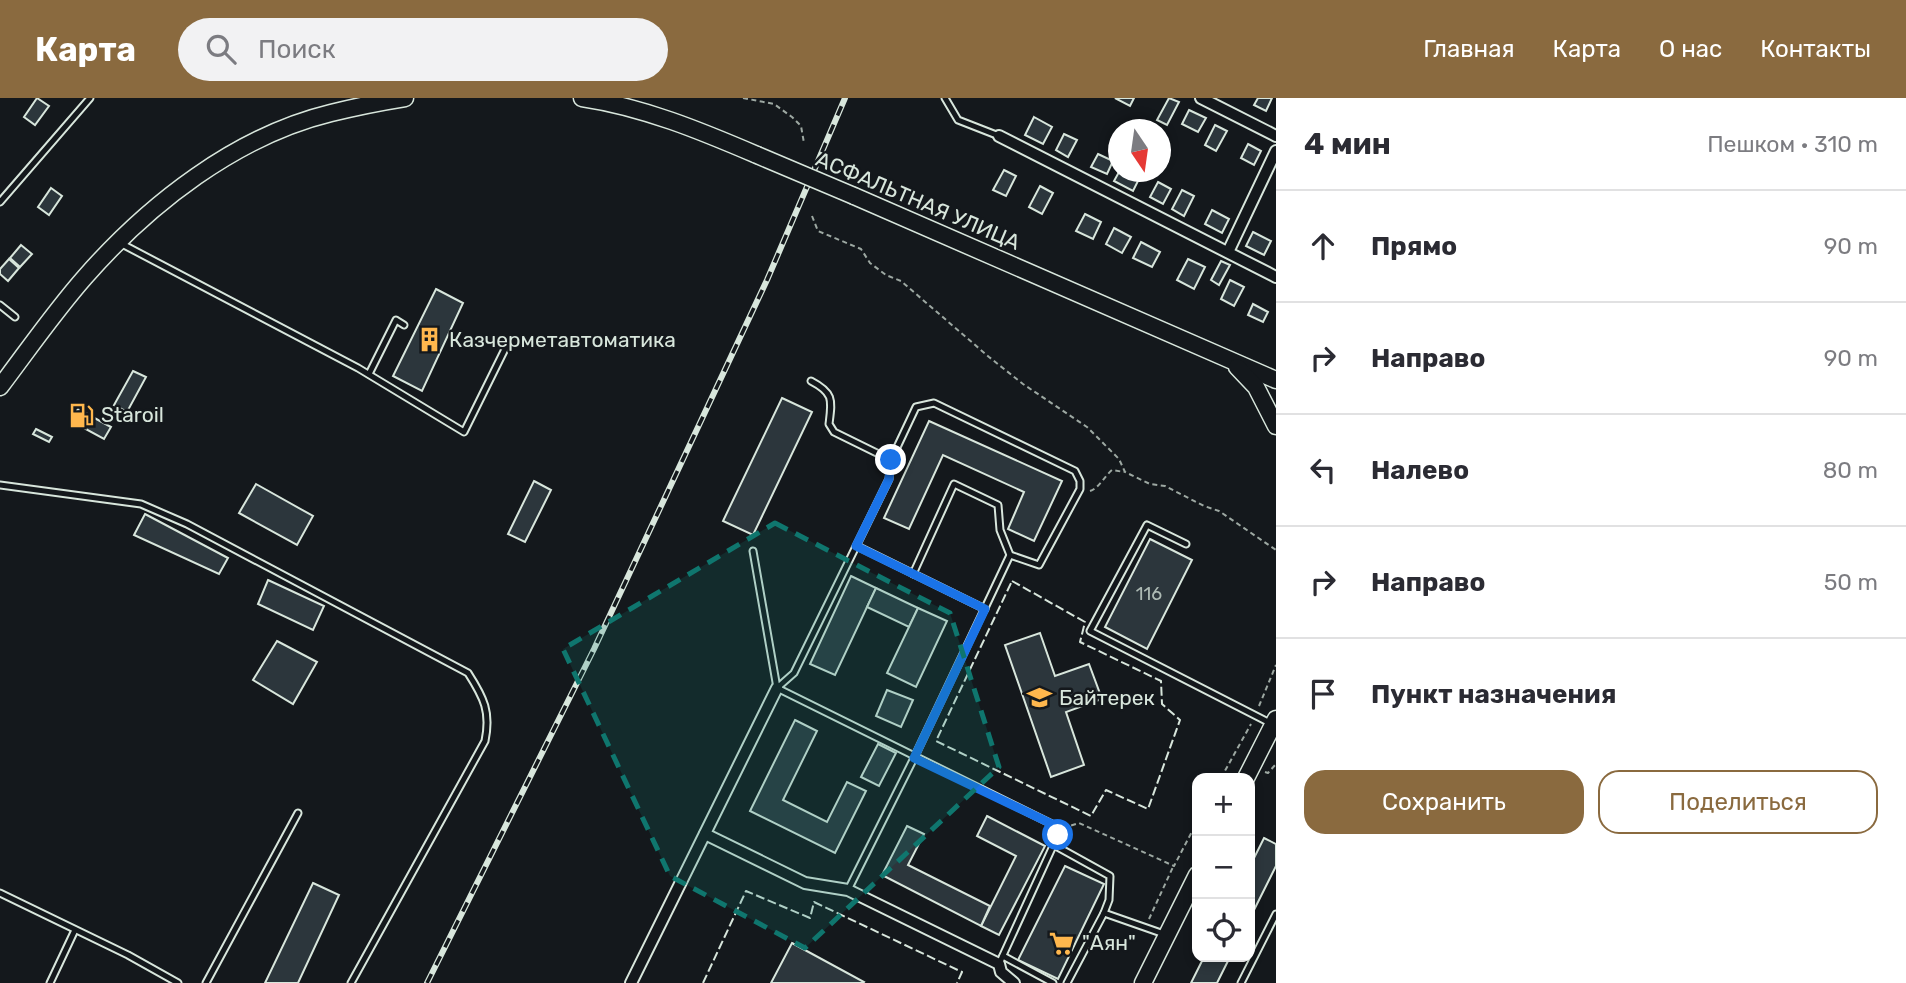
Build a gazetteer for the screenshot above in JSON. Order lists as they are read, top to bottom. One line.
{"streets":{"main road":["АСФАЛЬТНАЯ УЛИЦА"]},"places":{"building":["Казчерметавтоматика"],"fuel station":["Staroil"],"school or university":["Байтерек"],"supermarket":["\"Аян\""]},"house_numbers":["116"],"north":"bottom","page":{"header":"Карта","search":"Поиск","nav":["Главная","Карта","О нас","Контакты"],"heading":["4 мин","Пешком · 310 m"],"list":[["Прямо","90 m"],["Направо","90 m"],["Налево","80 m"],["Направо","50 m"],"Пункт назначения"],"buttons":["Сохранить","Поделиться"],"map_buttons":["+","−"]}}
